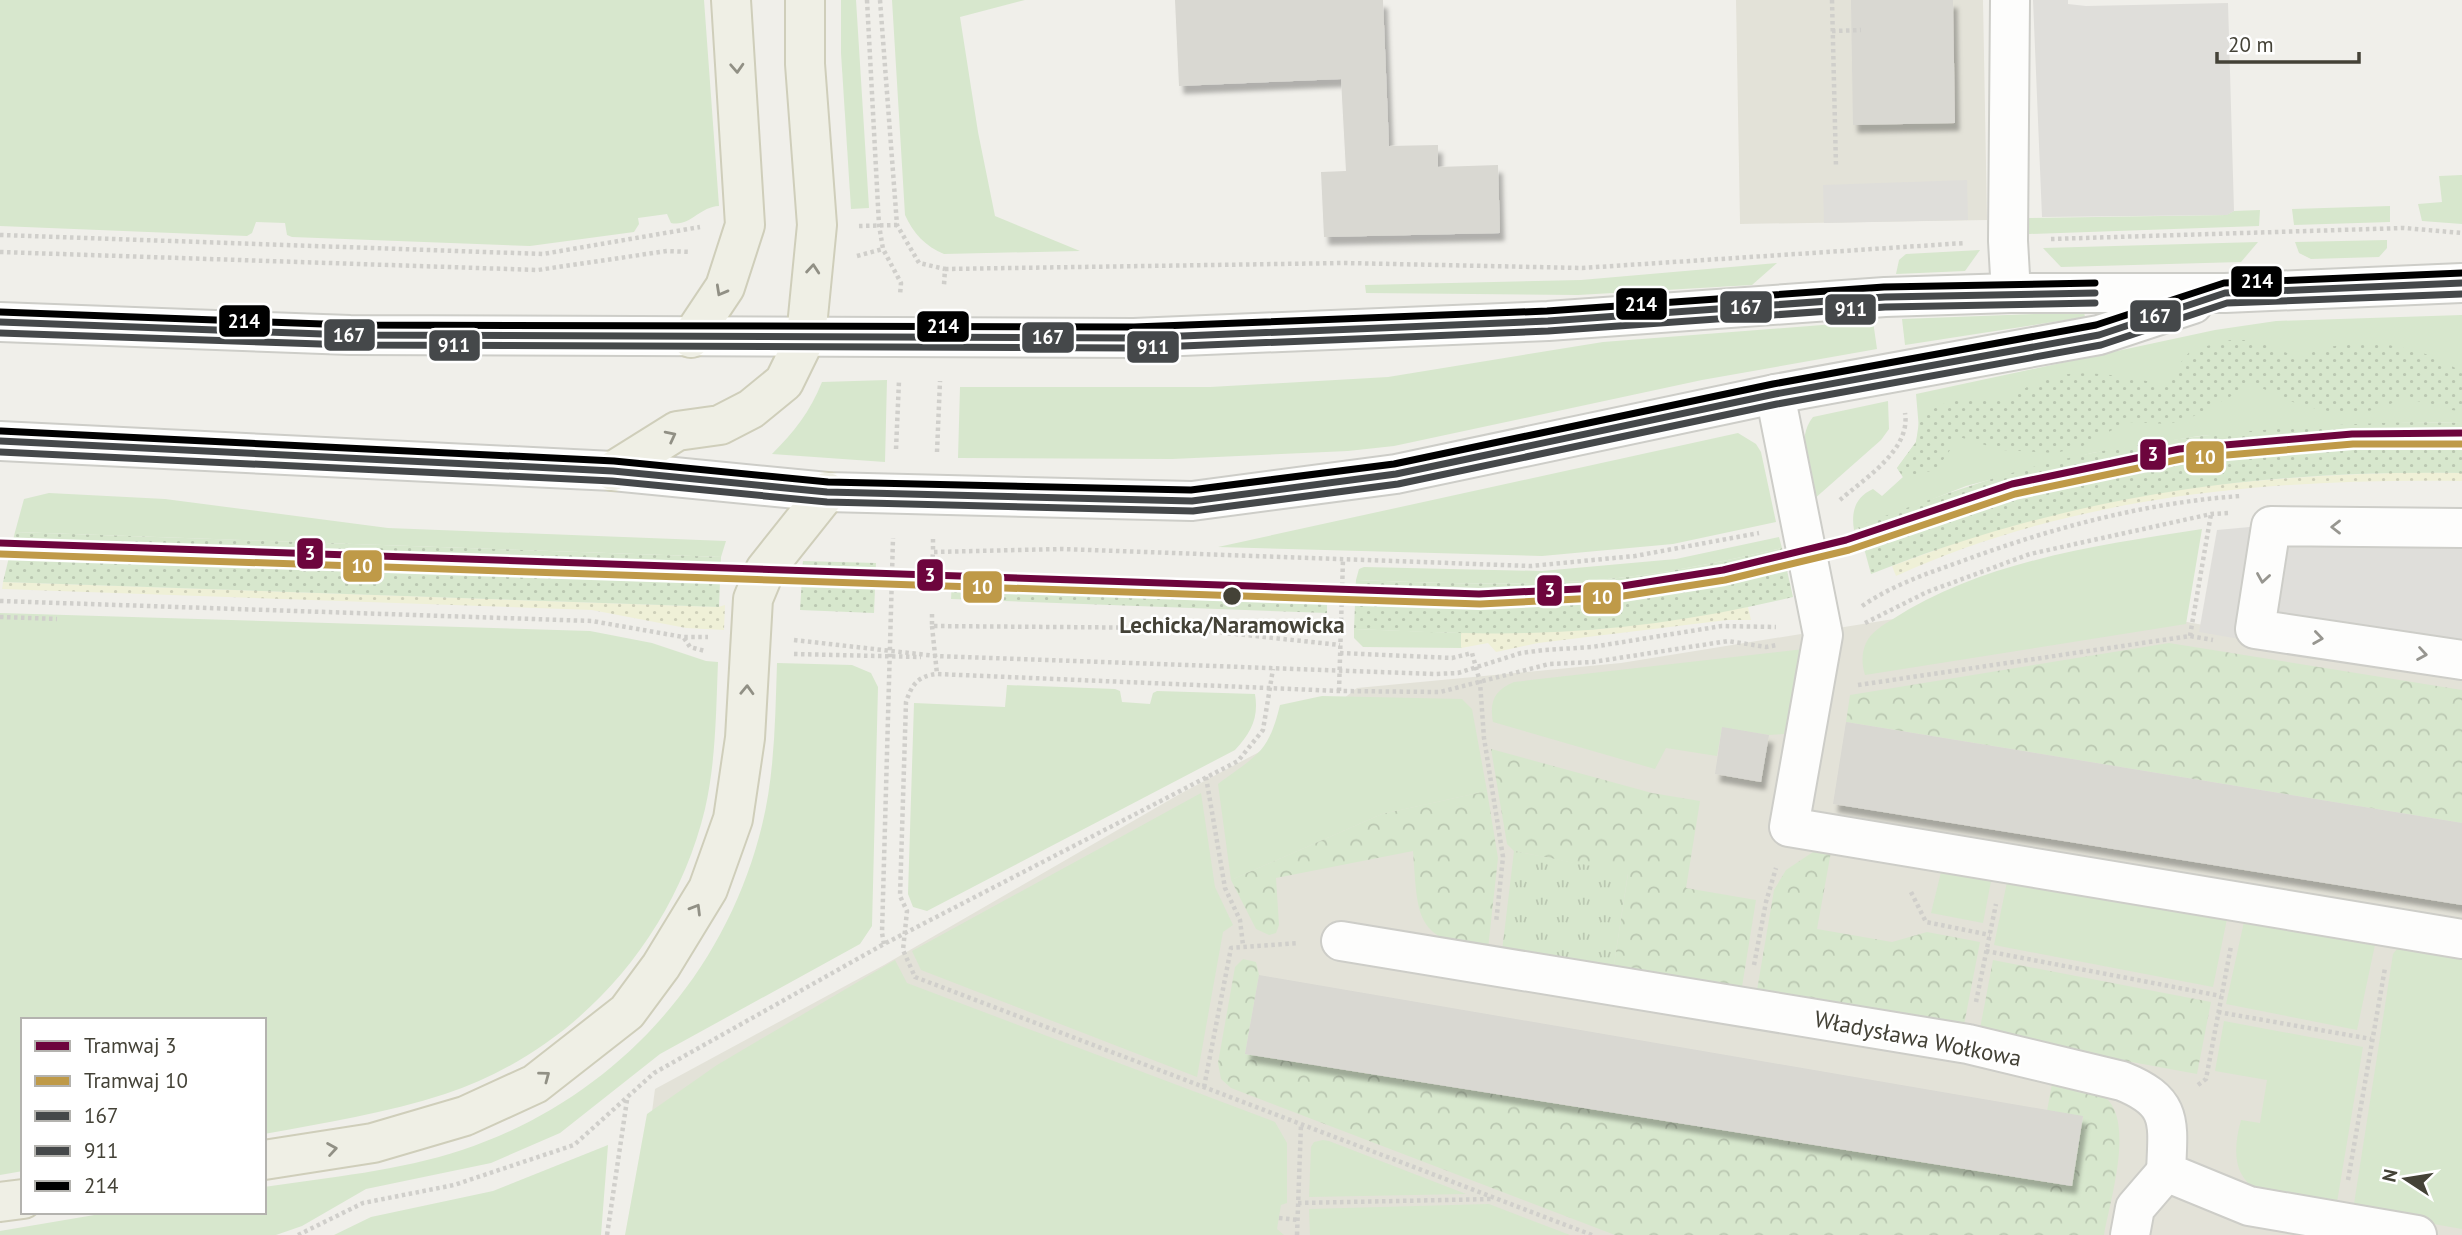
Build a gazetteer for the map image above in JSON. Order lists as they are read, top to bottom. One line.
{"streets":{"street":["Władysława Wołkowa"]},"places":["Lechicka/Naramowicka"],"lines":["transit line 214","transit line 167","transit line 911","tram line 3","tram line 10"],"legend":["Tramwaj 3","Tramwaj 10","167","911","214"],"scale_bar":"20 m","north":"left"}
